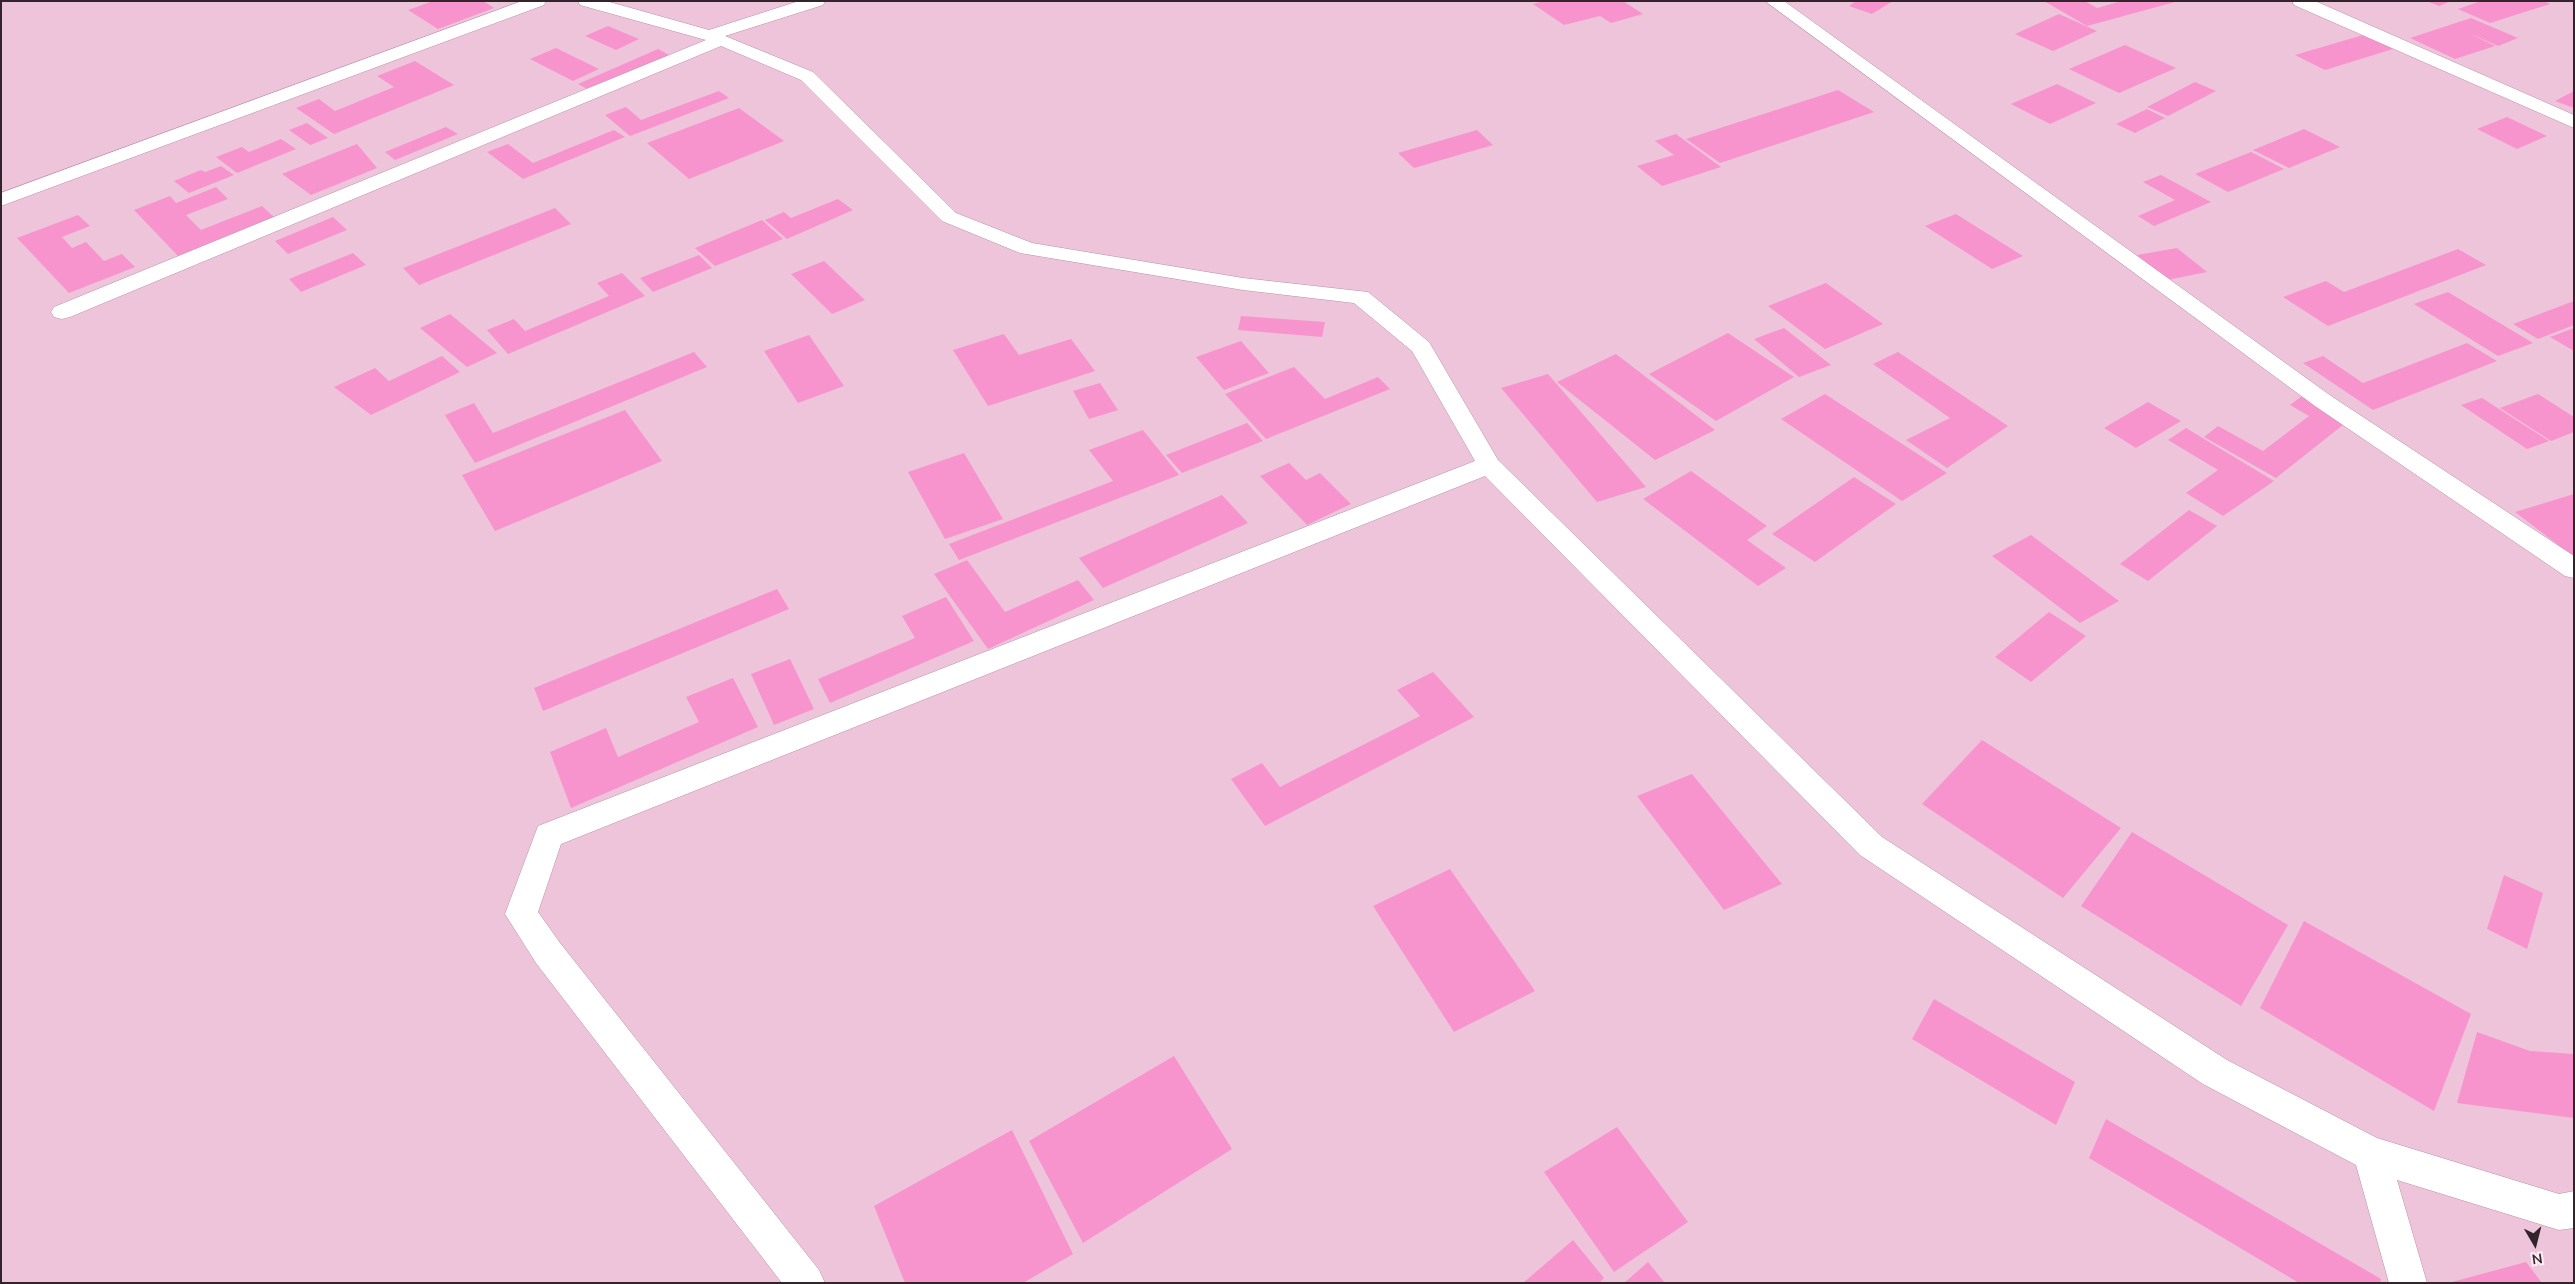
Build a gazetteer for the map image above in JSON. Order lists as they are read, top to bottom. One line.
{"north":"bottom"}
